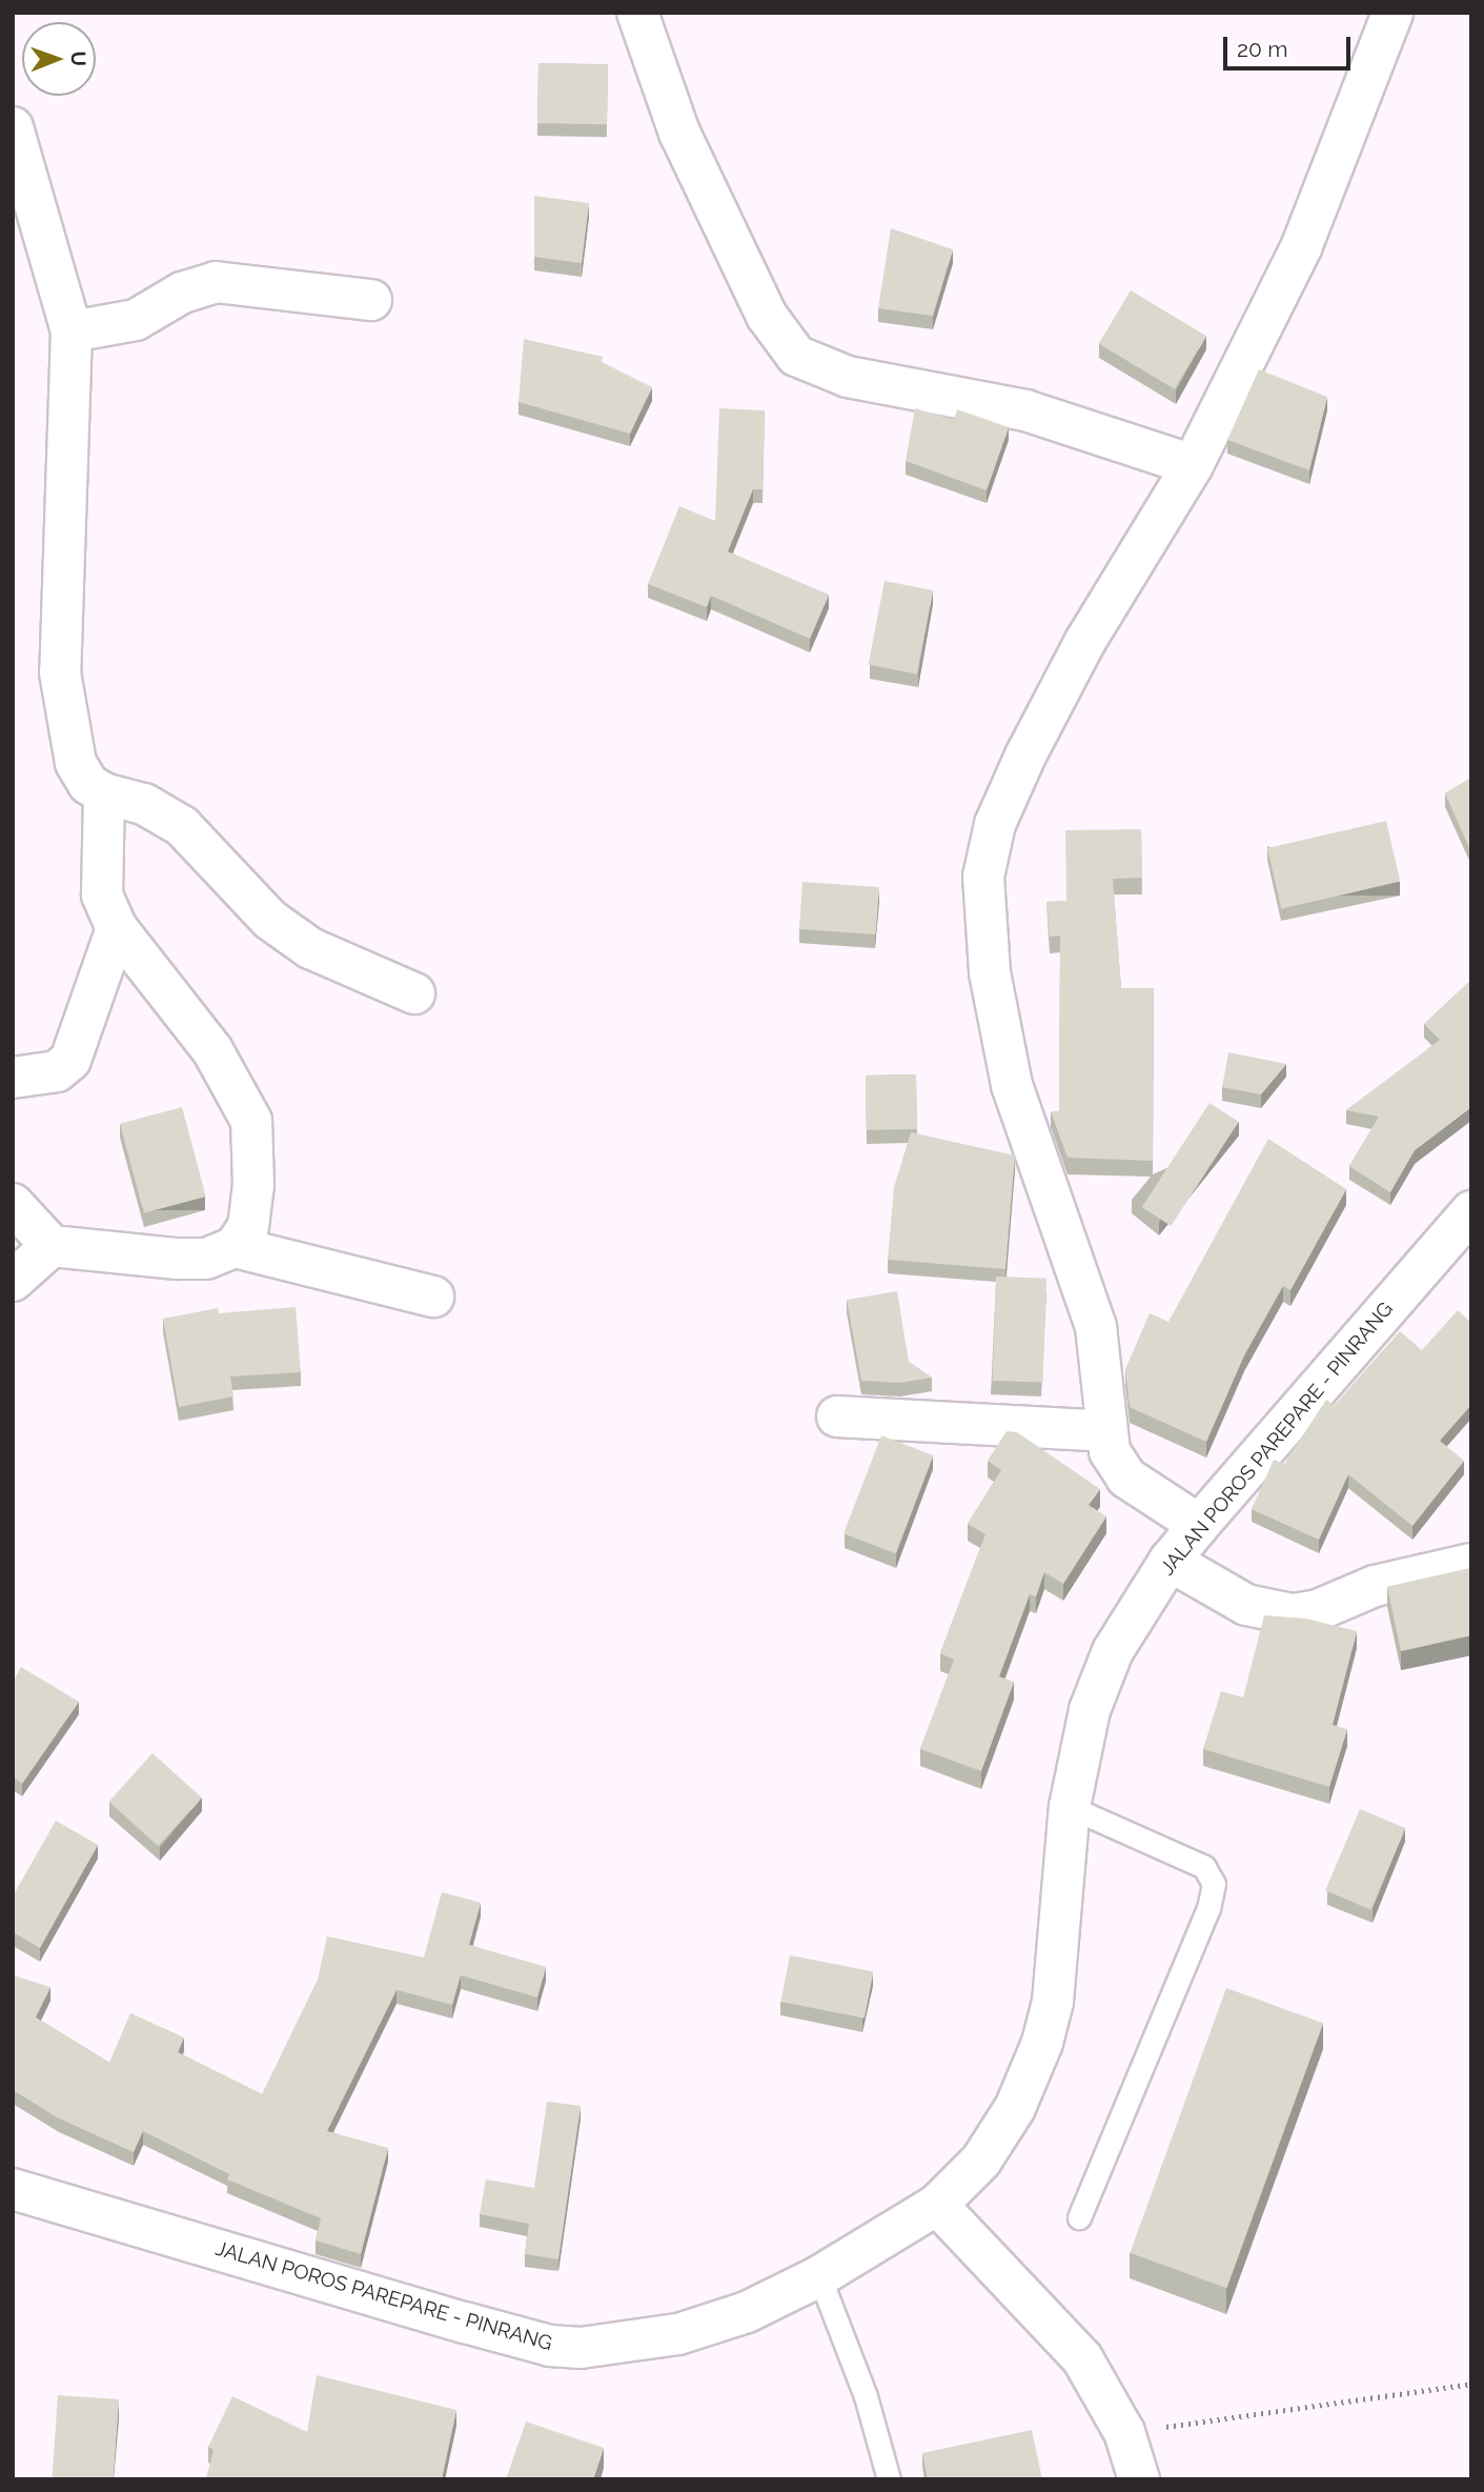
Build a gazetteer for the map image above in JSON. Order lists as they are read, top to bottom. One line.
{"streets":{"main road":["JALAN POROS PAREPARE - PINRANG"]},"scale_bar":"20 m","north":"right"}
